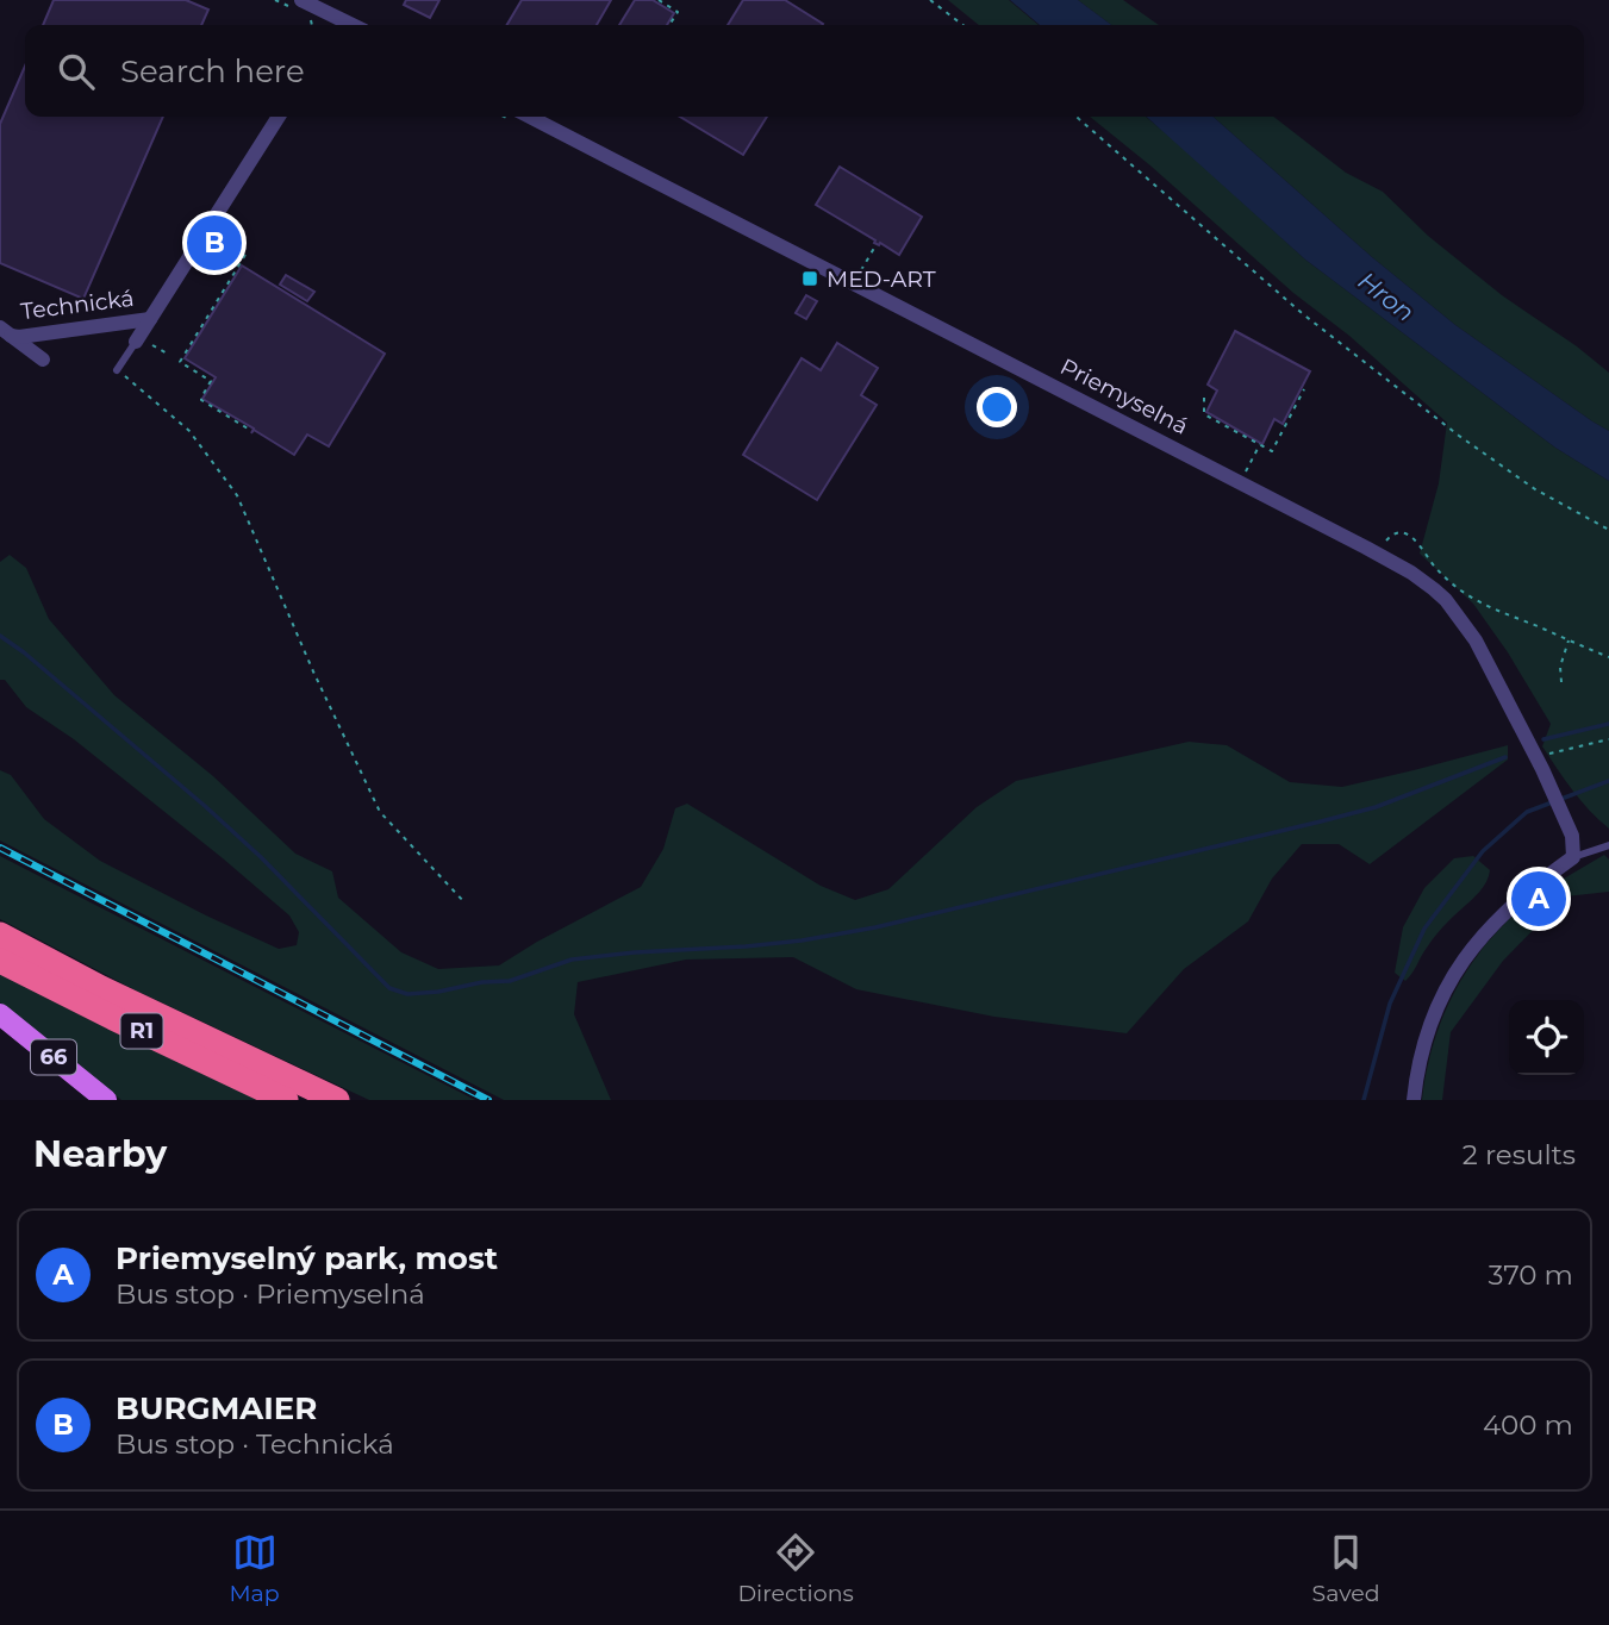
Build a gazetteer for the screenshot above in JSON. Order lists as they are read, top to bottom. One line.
{"streets":{"highway":["R1"],"main road":["66"],"street":["Technická","Priemyselná"]},"water":["Hron"],"places":{"transit":["MED-ART"]},"page":{"search":"Search here","pins":["B","A"],"heading":["Nearby","2 results"],"list":[{"mark":"A","name":"Priemyselný park, most","note":"Bus stop · Priemyselná","value":"370 m"},{"mark":"B","name":"BURGMAIER","note":"Bus stop · Technická","value":"400 m"}],"nav":["Map","Directions","Saved"]}}
